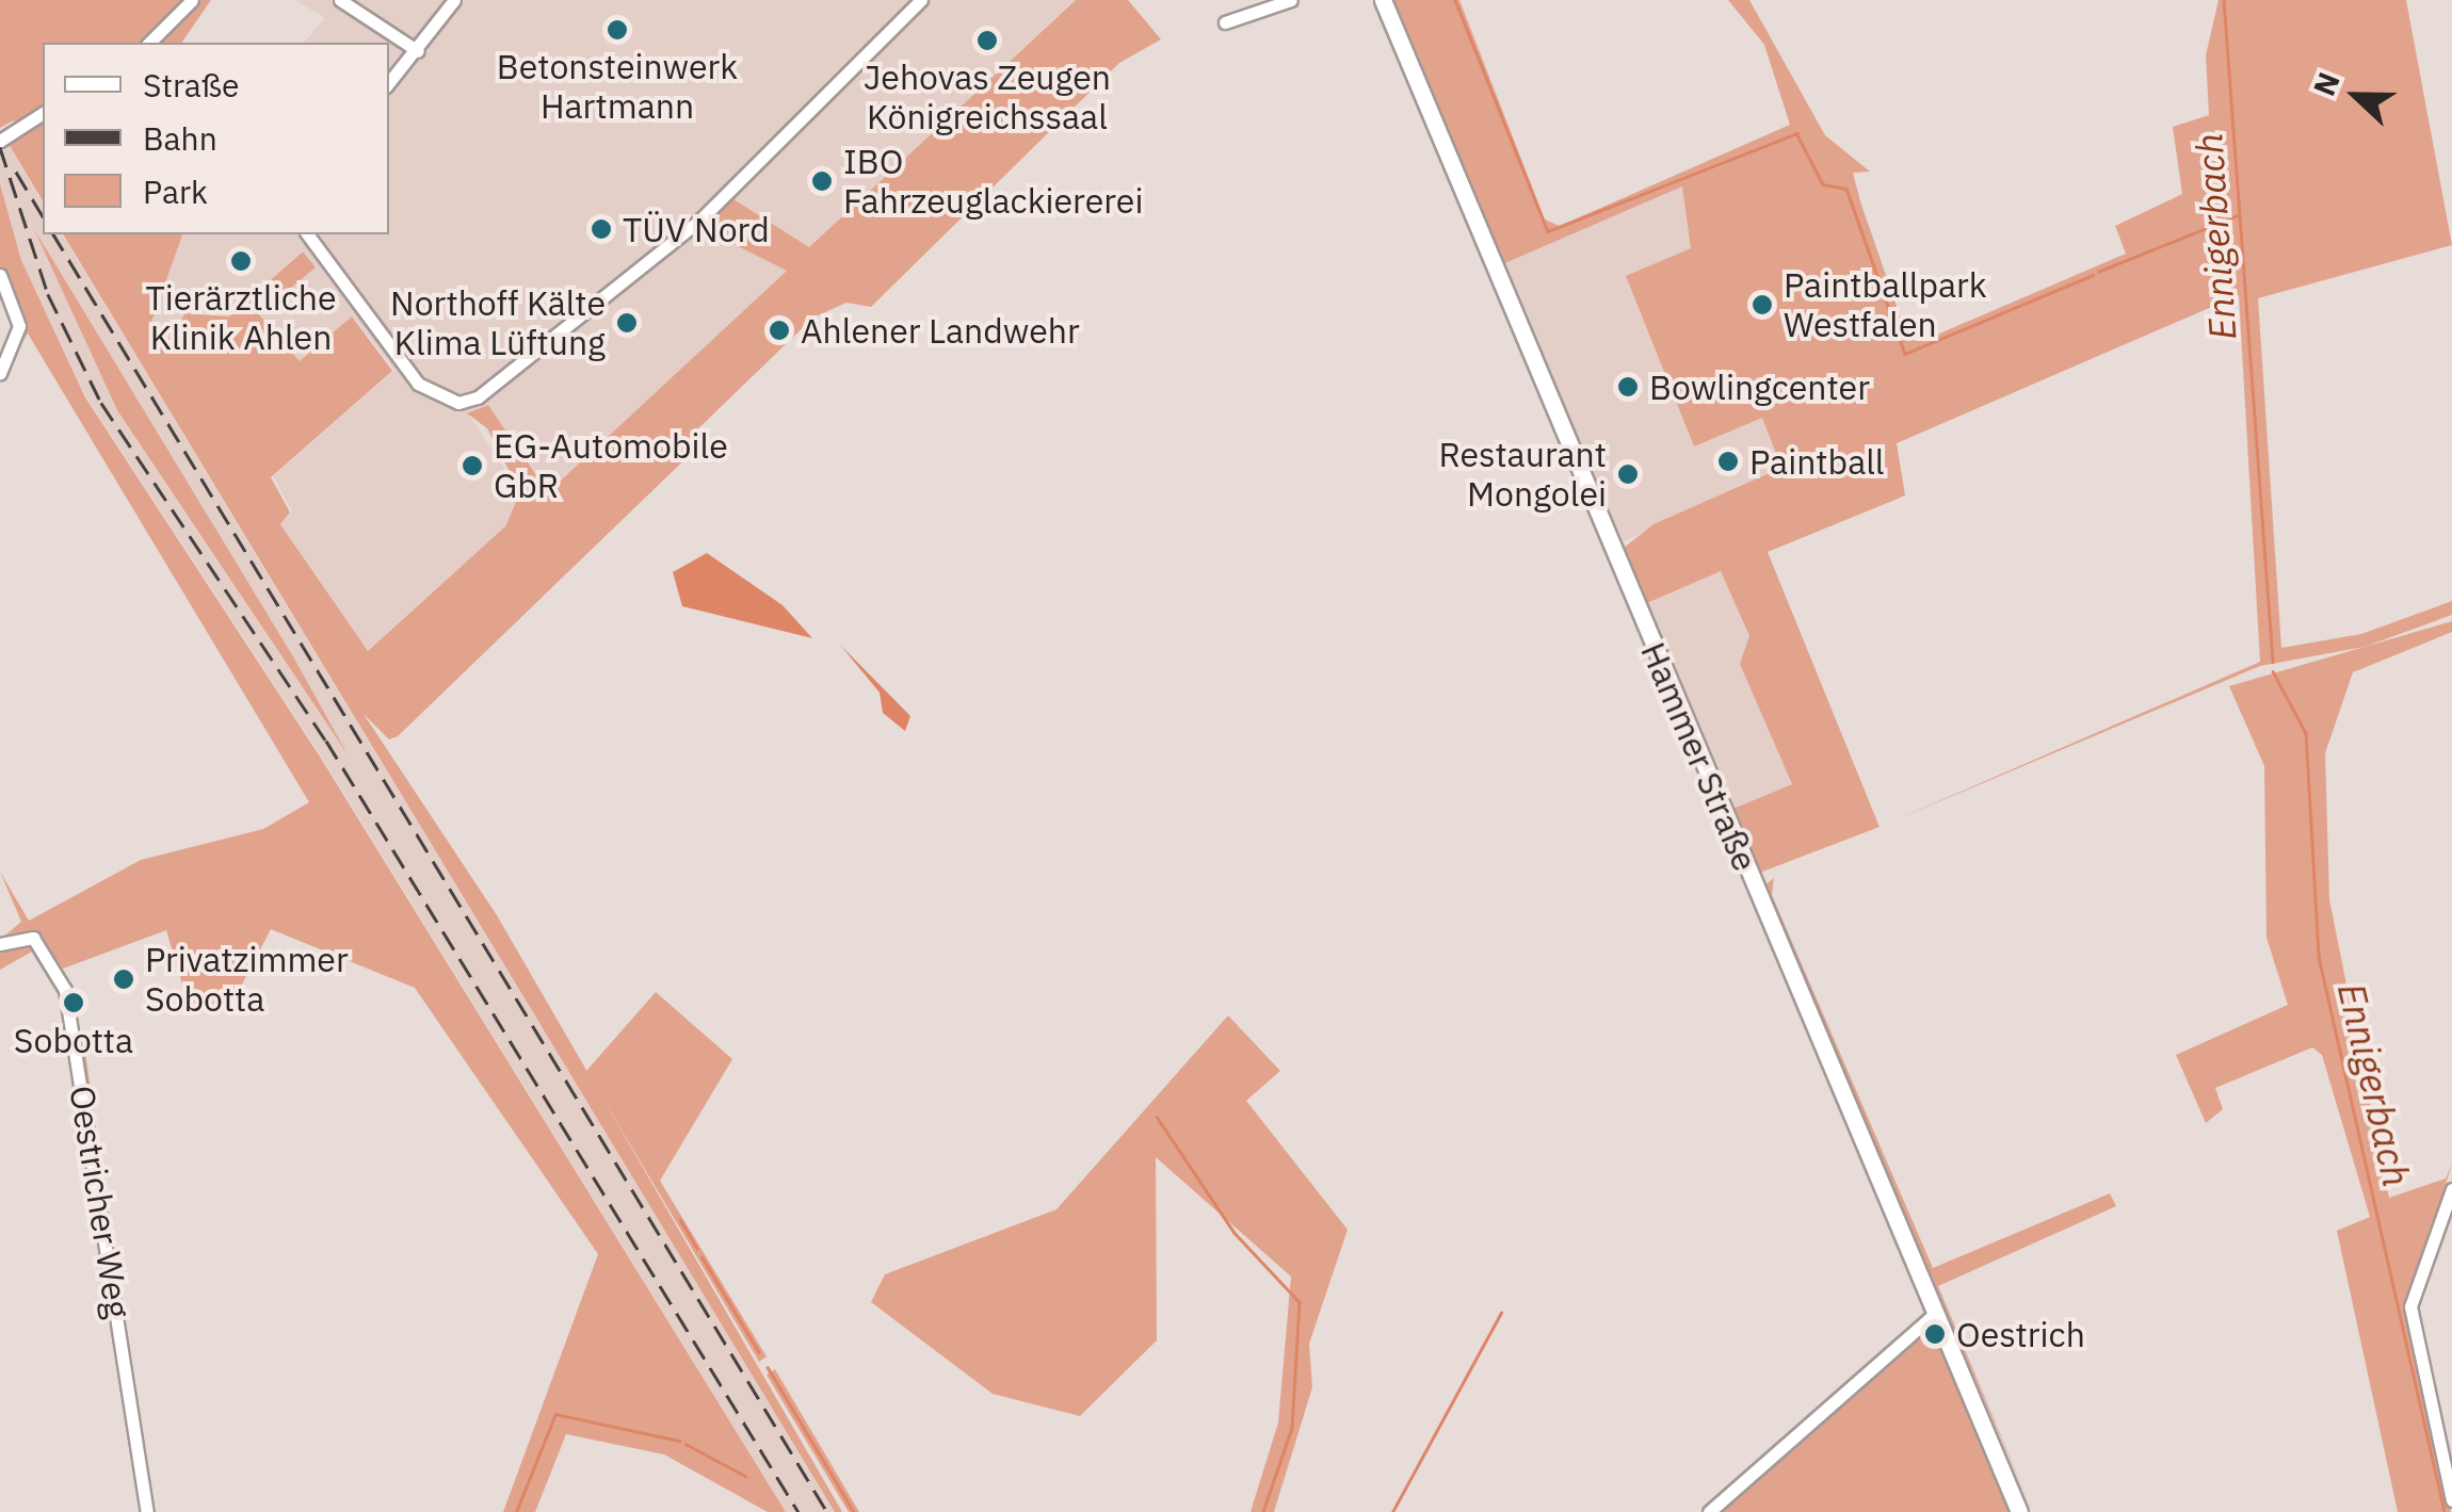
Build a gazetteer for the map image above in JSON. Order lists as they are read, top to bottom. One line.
{"streets":{"main road":["Hammer Straße"],"street":["Oestricher Weg"]},"water":["Ennigerbach"],"places":["Betonsteinwerk Hartmann","Jehovas Zeugen Königreichssaal","IBO Fahrzeuglackiererei","TÜV Nord","Tierärztliche Klinik Ahlen","Paintballpark Westfalen","Northoff Kälte Klima Lüftung","Ahlener Landwehr","Bowlingcenter","Paintball","EG-Automobile GbR","Restaurant Mongolei","Privatzimmer Sobotta","Sobotta","Oestrich"],"legend":["Straße","Bahn","Park"],"north":"left"}
